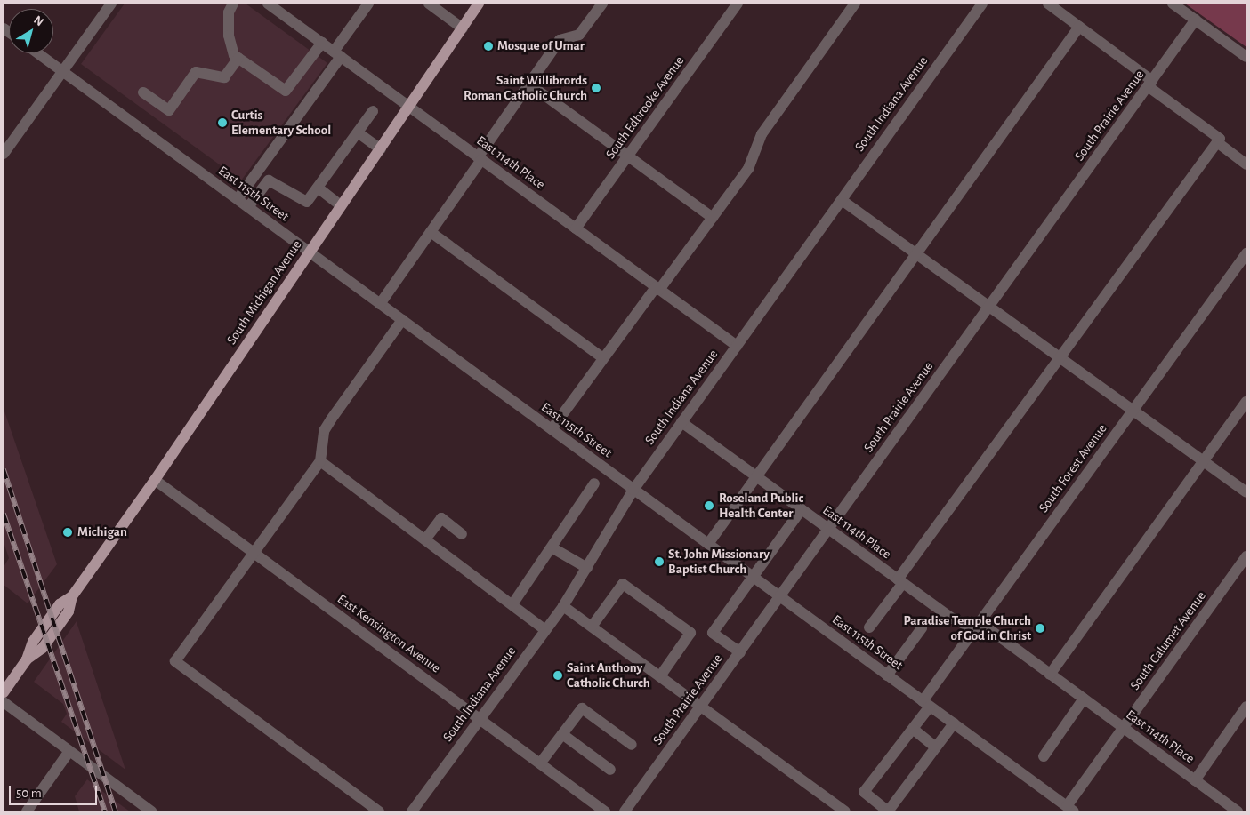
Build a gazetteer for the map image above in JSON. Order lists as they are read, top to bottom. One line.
{"streets":{"main road":["South Michigan Avenue"],"street":["South Indiana Avenue","South Edbrooke Avenue","South Prairie Avenue","East 114th Place","East 115th Street","South Forest Avenue","East Kensington Avenue","South Calumet Avenue"]},"crossings":[["South Indiana Avenue","East 114th Place"],["South Indiana Avenue","East 115th Street"],["South Indiana Avenue","East Kensington Avenue"],["South Edbrooke Avenue","East 114th Place"],["South Prairie Avenue","East 114th Place"],["South Prairie Avenue","East 115th Street"],["East 114th Place","South Michigan Avenue"],["East 114th Place","South Forest Avenue"],["East 114th Place","South Calumet Avenue"],["East 115th Street","South Michigan Avenue"],["East 115th Street","South Forest Avenue"],["East 115th Street","South Calumet Avenue"],["South Michigan Avenue","East Kensington Avenue"]],"places":["Mosque of Umar","Saint Willibrords Roman Catholic Church","Curtis Elementary School","Roseland Public Health Center","Michigan","St. John Missionary Baptist Church","Paradise Temple Church of God in Christ","Saint Anthony Catholic Church"],"scale_bar":"50 m","north":"top right"}
